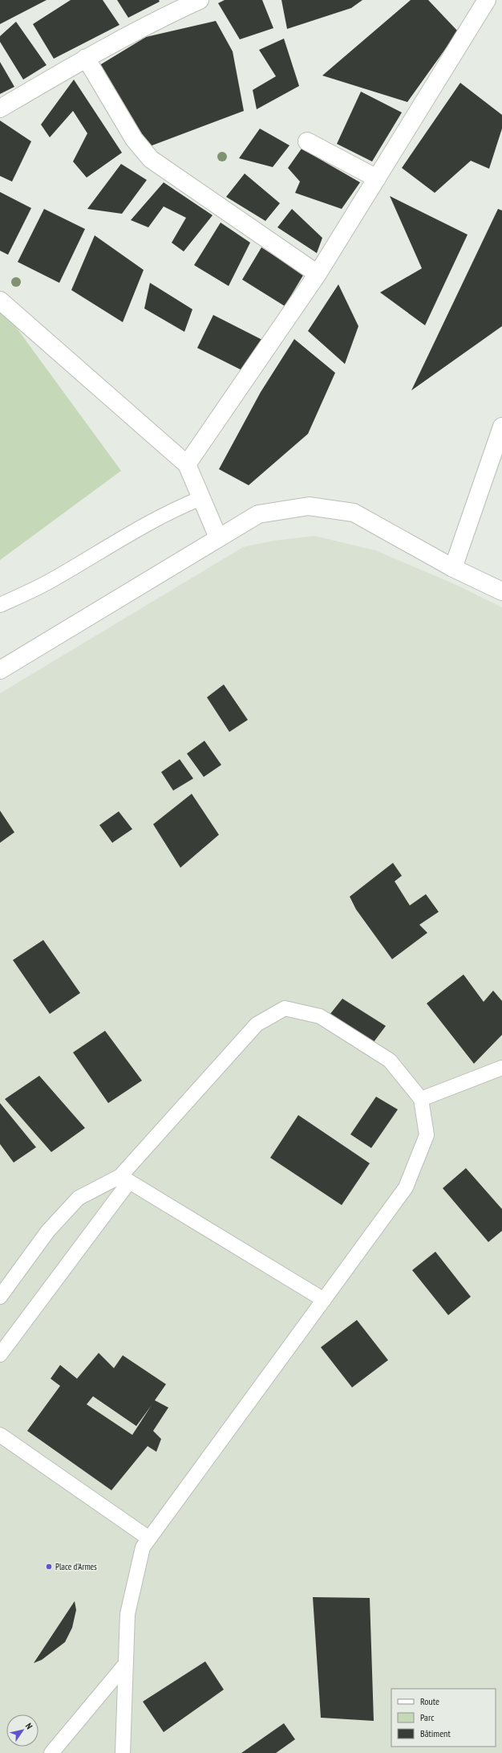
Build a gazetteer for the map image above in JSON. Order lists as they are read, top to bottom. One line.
{"places":["Place d'Armes"],"legend":["Route","Parc","Bâtiment"],"north":"top right"}
